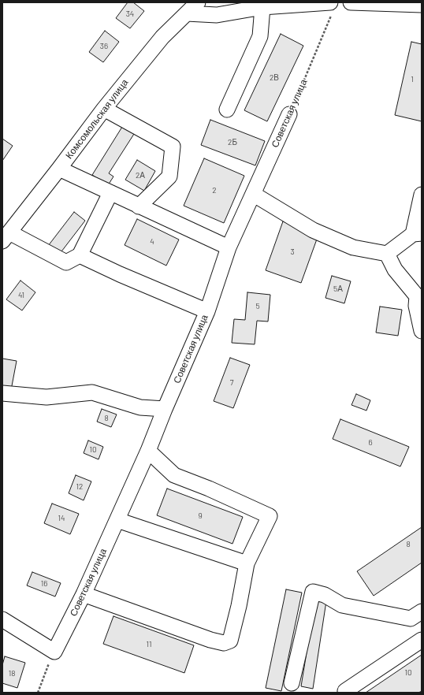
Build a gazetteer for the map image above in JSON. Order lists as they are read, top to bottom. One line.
{"streets":{"street":["Советская улица","Комсомольская улица"]},"house_numbers":["34","36","2В","1","2Б","2А","2","4","3","5А","41","5","7","8","6","10","12","9","14","8","16","11","10","18"]}
